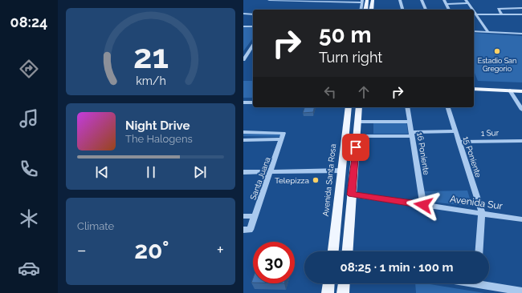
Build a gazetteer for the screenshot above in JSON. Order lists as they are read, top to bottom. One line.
{"streets":{"main road":["Avenida Santa Rosa"],"street":["1 Sur","16 Poniente","15 Poniente","Santa Juana","Avenida Sur"]},"crossings":[["1 Sur","15 Poniente"],["16 Poniente","Avenida Sur"],["15 Poniente","Avenida Sur"]],"places":["Estadio San Gregorio","Telepizza"],"page":{"tabs":"08:24","turn":["50 m","Turn right"],"song":["Night Drive","The Halogens"],"tile":"Climate","heat":["−","20°","+"],"limit":"30","trip":"08:25 · 1 min · 100 m","gauge":["21","km/h"]}}
